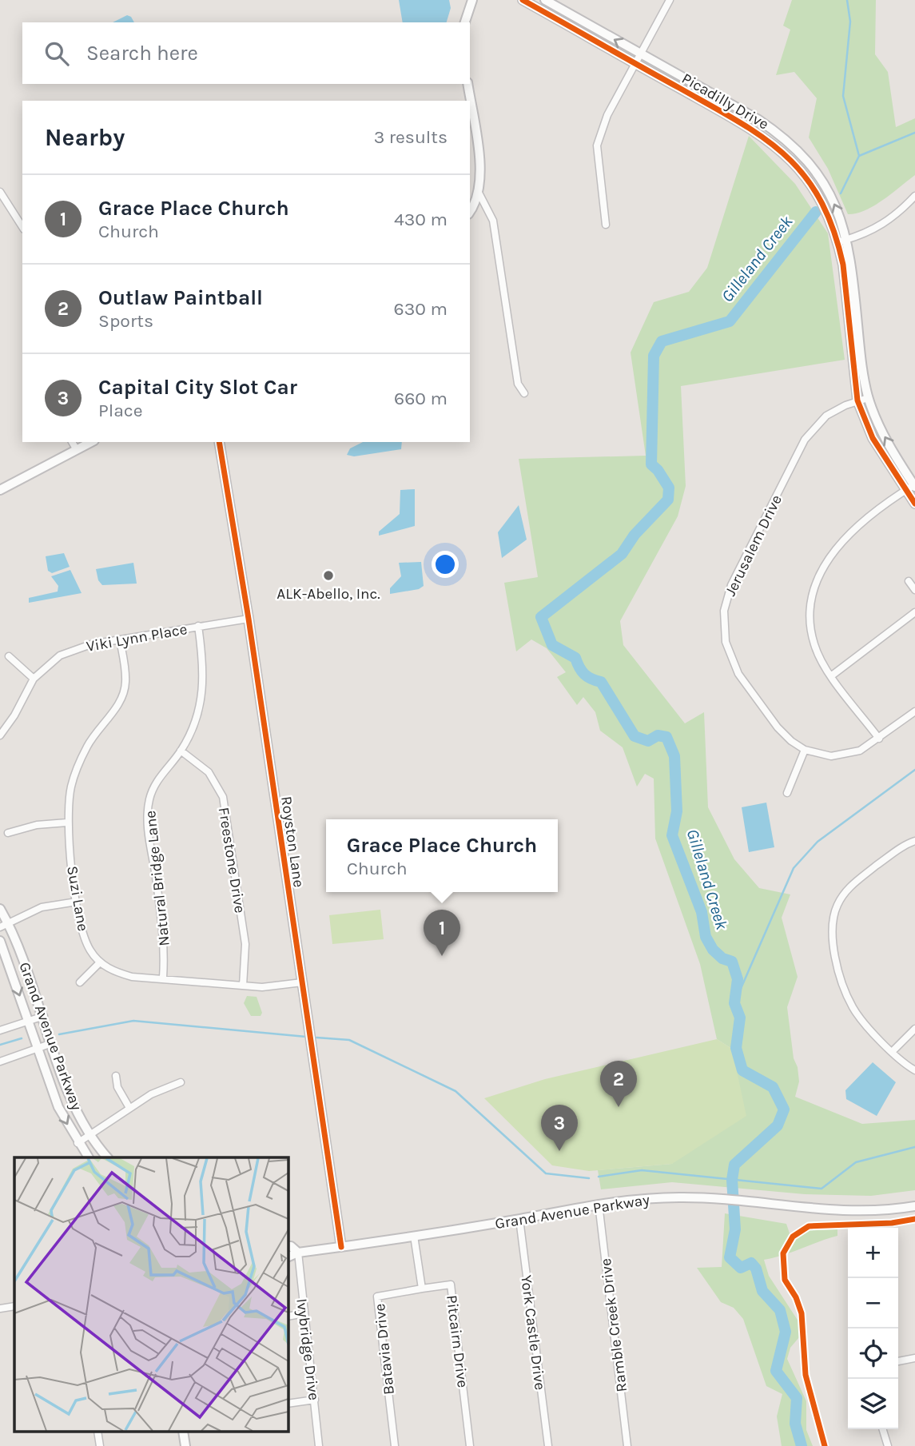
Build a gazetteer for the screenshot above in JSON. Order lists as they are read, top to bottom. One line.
{"streets":{"street":["Picadilly Drive","Jerusalem Drive","Viki Lynn Place","Royston Lane","Freestone Drive","Natural Bridge Lane","Suzi Lane","Grand Avenue Parkway","Ramble Creek Drive","York Castle Drive","Pitcairn Drive","Ivybridge Drive","Batavia Drive"]},"crossings":[["Picadilly Drive","Jerusalem Drive"],["Viki Lynn Place","Royston Lane"],["Viki Lynn Place","Natural Bridge Lane"],["Viki Lynn Place","Suzi Lane"],["Royston Lane","Grand Avenue Parkway"],["Freestone Drive","Natural Bridge Lane"],["Grand Avenue Parkway","Ramble Creek Drive"],["Grand Avenue Parkway","York Castle Drive"],["Grand Avenue Parkway","Pitcairn Drive"],["Grand Avenue Parkway","Ivybridge Drive"],["Pitcairn Drive","Batavia Drive"]],"water":["Gilleland Creek"],"places":["ALK-Abello, Inc."],"page":{"search":"Search here","heading":["Nearby","3 results"],"list":[{"mark":"1","name":"Grace Place Church","note":"Church","value":"430 m"},{"mark":"2","name":"Outlaw Paintball","note":"Sports","value":"630 m"},{"mark":"3","name":"Capital City Slot Car","note":"Place","value":"660 m"}],"popup":["Grace Place Church","Church"],"pins":["1","2","3"],"map_buttons":["+","−"]}}
